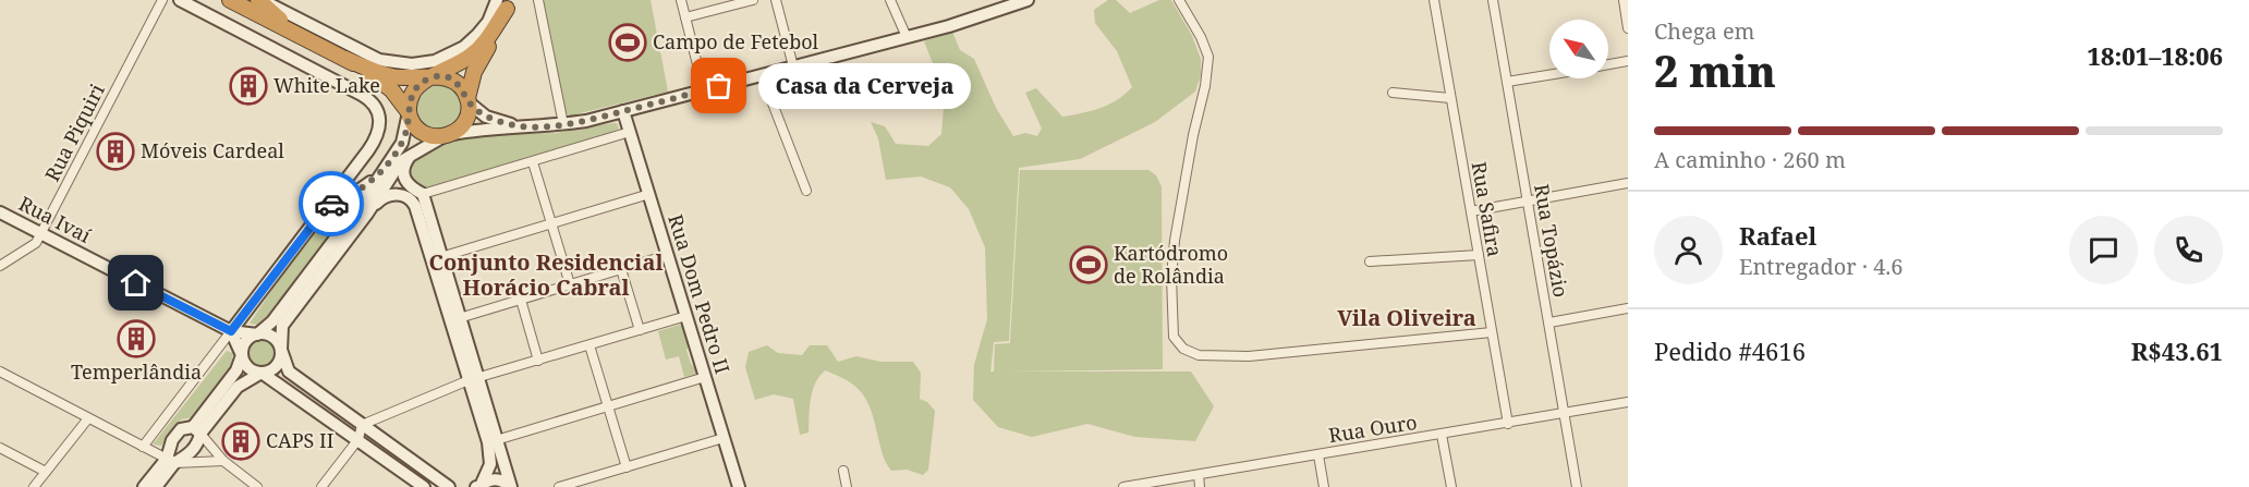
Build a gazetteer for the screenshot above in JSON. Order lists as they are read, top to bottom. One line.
{"streets":{"street":["Rua Piquiri","Rua Safira","Rua Ivaí","Rua Topázio","Rua Dom Pedro II","Rua Ouro"]},"crossings":[["Rua Piquiri","Rua Ivaí"],["Rua Safira","Rua Ouro"],["Rua Topázio","Rua Ouro"]],"districts":["Conjunto Residencial Horácio Cabral","Vila Oliveira"],"places":{"sports":["Campo de Fetebol","Kartódromo de Rolândia"],"building":["White Lake","Móveis Cardeal","Temperlândia","CAPS II"],"other":["Casa da Cerveja"]},"north":"top left","page":{"heading":["2 min","Chega em","18:01–18:06"],"panel":["Rafael","Entregador · 4.6","Pedido #4616","R$43.61"],"bubble":"Casa da Cerveja","bar":"A caminho · 260 m"}}
